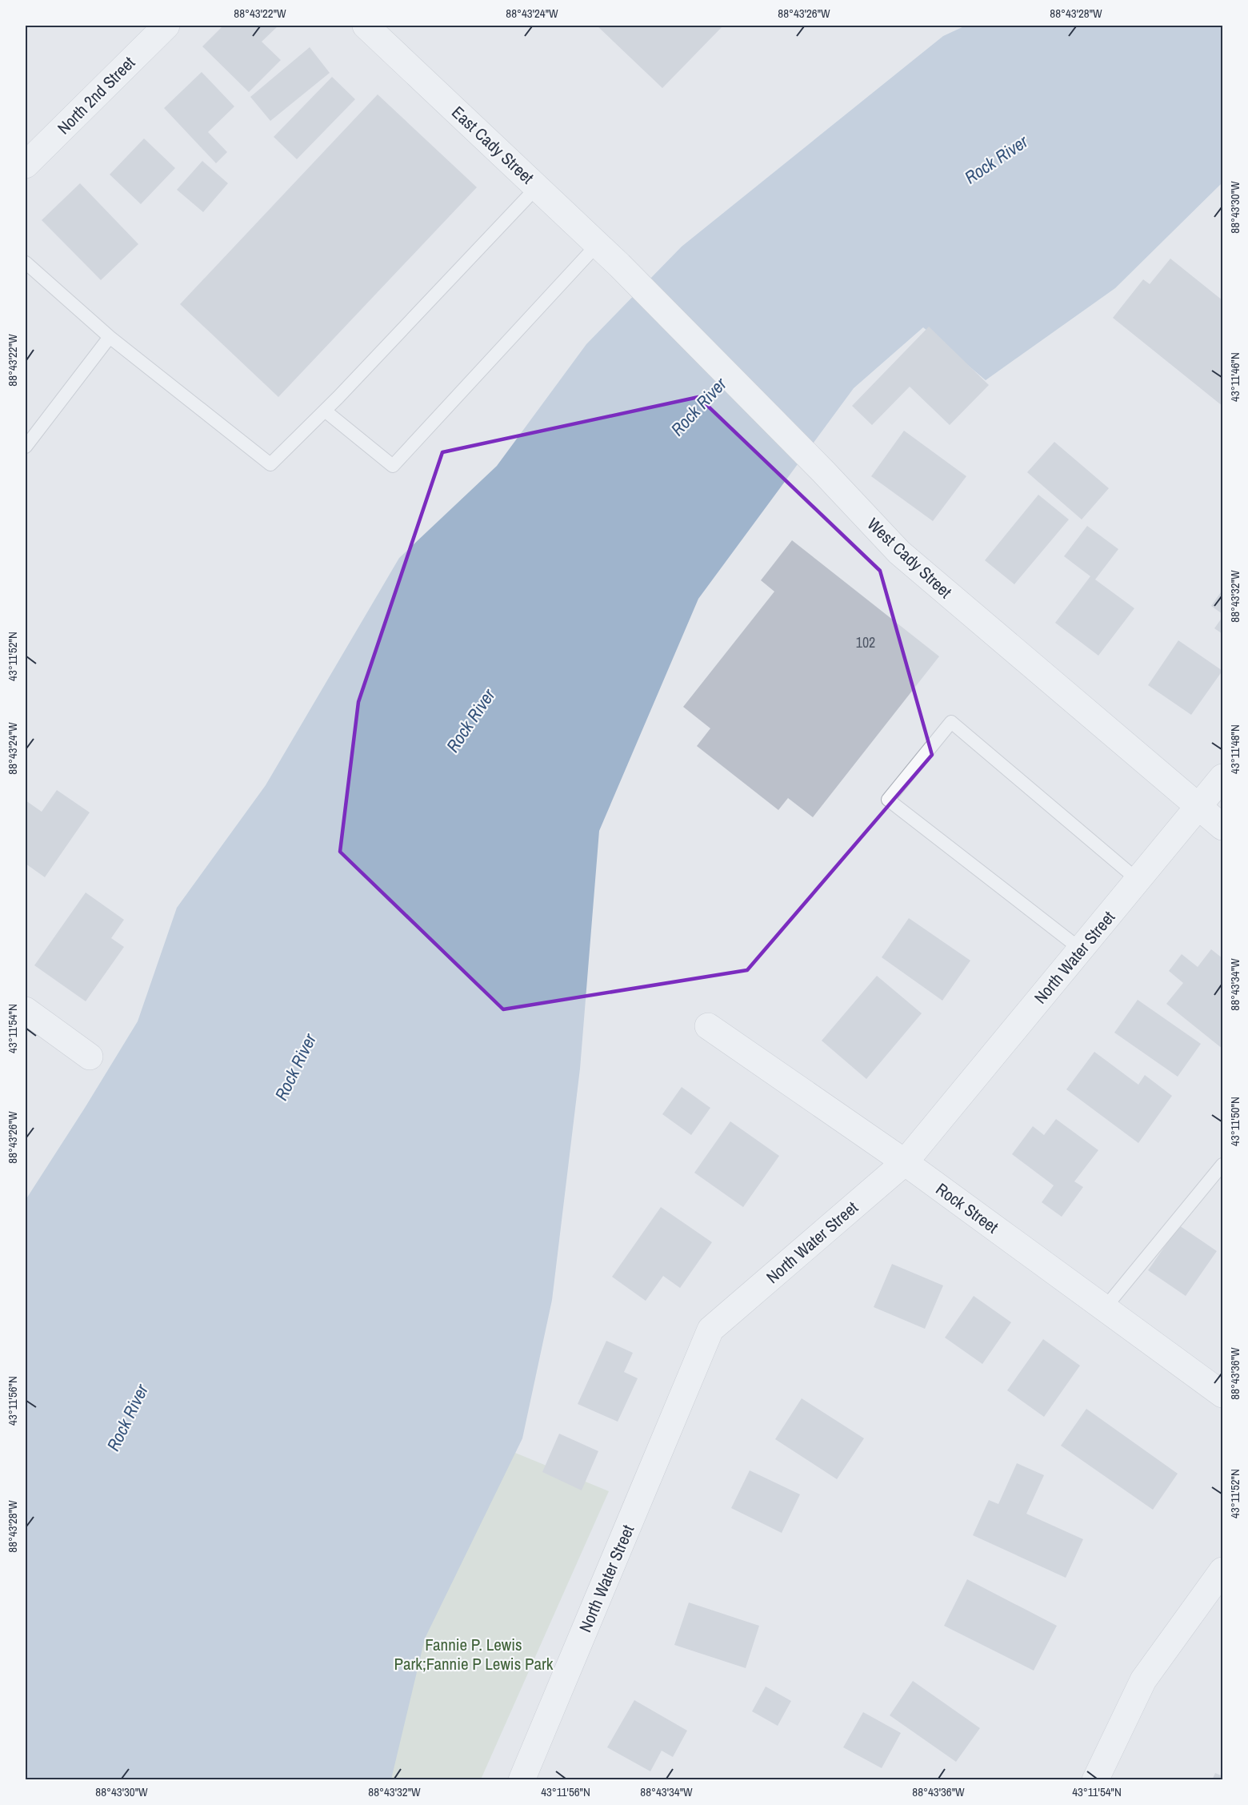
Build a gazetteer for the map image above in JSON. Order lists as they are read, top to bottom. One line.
{"streets":{"street":["North 2nd Street","East Cady Street","West Cady Street","North Water Street","Rock Street"]},"crossings":[["East Cady Street","West Cady Street"],["West Cady Street","North Water Street"],["North Water Street","Rock Street"]],"water":["Rock River"],"parks":["Fannie P. Lewis Park;Fannie P Lewis Park"],"house_numbers":["102"],"coordinates":["88°43'22\"W","88°43'24\"W","88°43'26\"W","88°43'28\"W","88°43'30\"W","43°11'46\"N","88°43'32\"W","43°11'52\"N","43°11'48\"N","88°43'34\"W","43°11'54\"N","43°11'50\"N","88°43'36\"W","43°11'56\"N"]}
